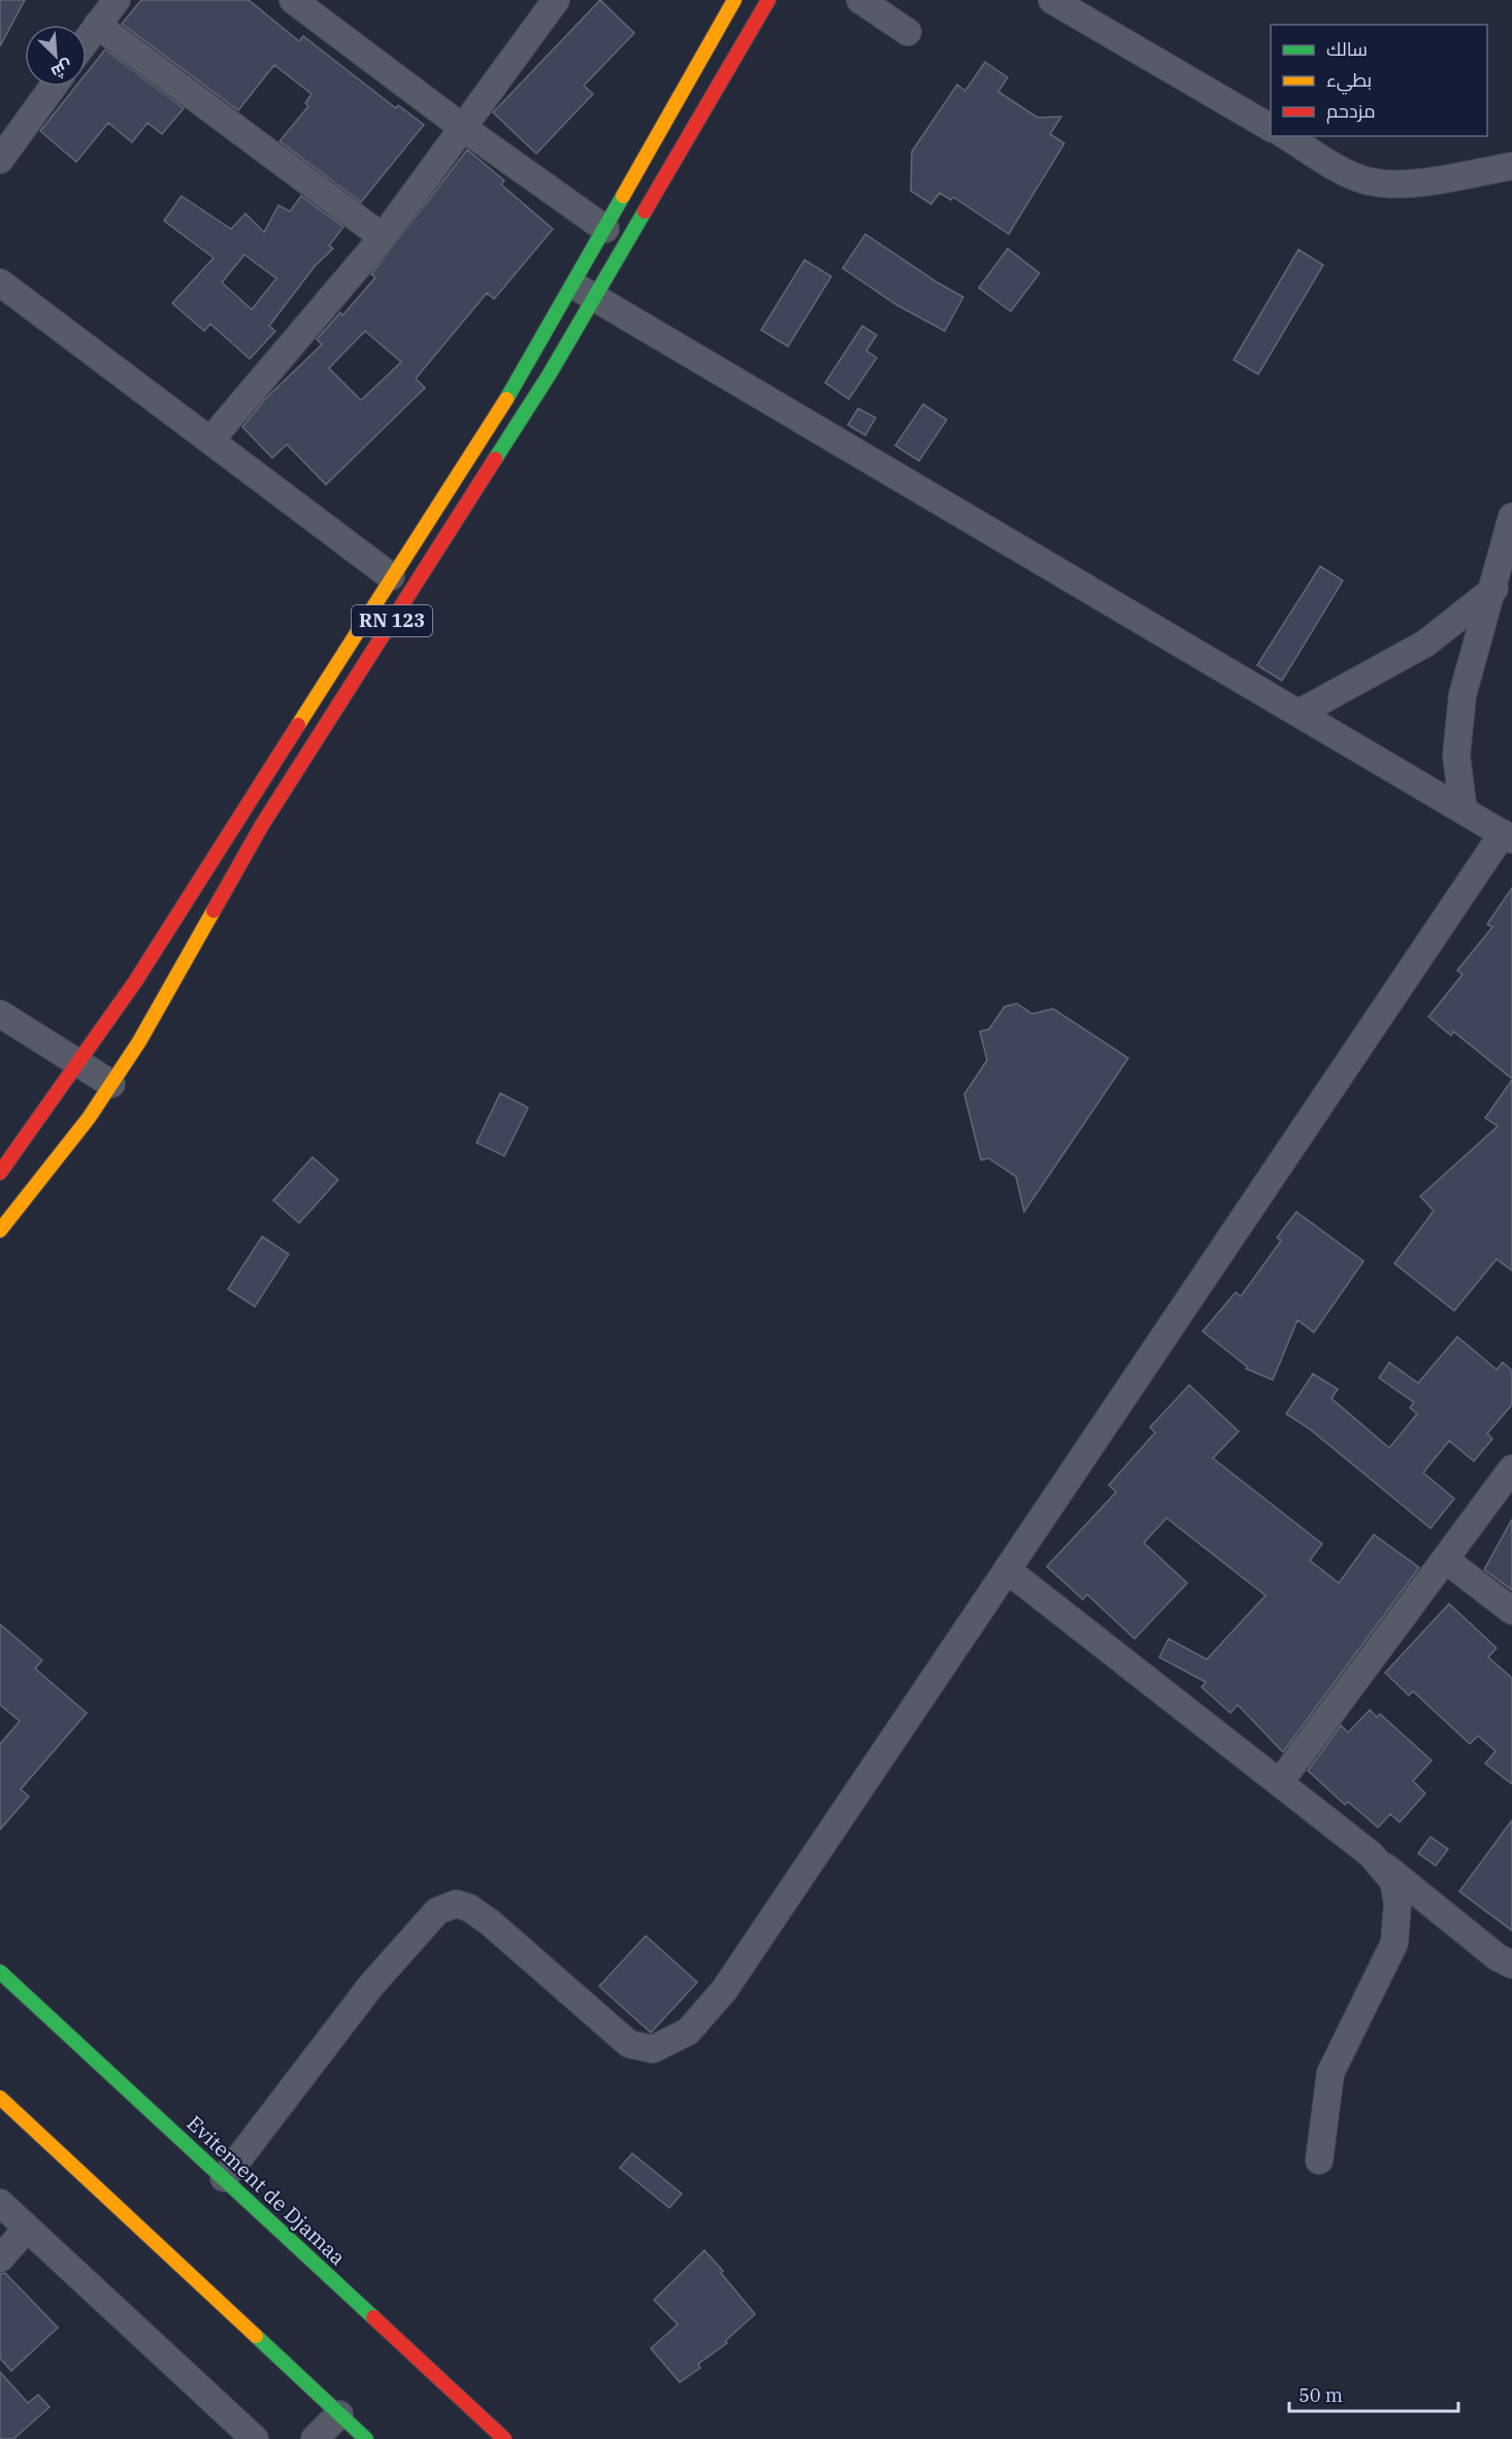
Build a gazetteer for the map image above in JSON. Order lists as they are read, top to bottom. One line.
{"streets":{"main road":["RN 123","Evitement de Djamaa"]},"legend":["سالك","بطيء","مزدحم"],"scale_bar":"50 m","north":"bottom right"}
